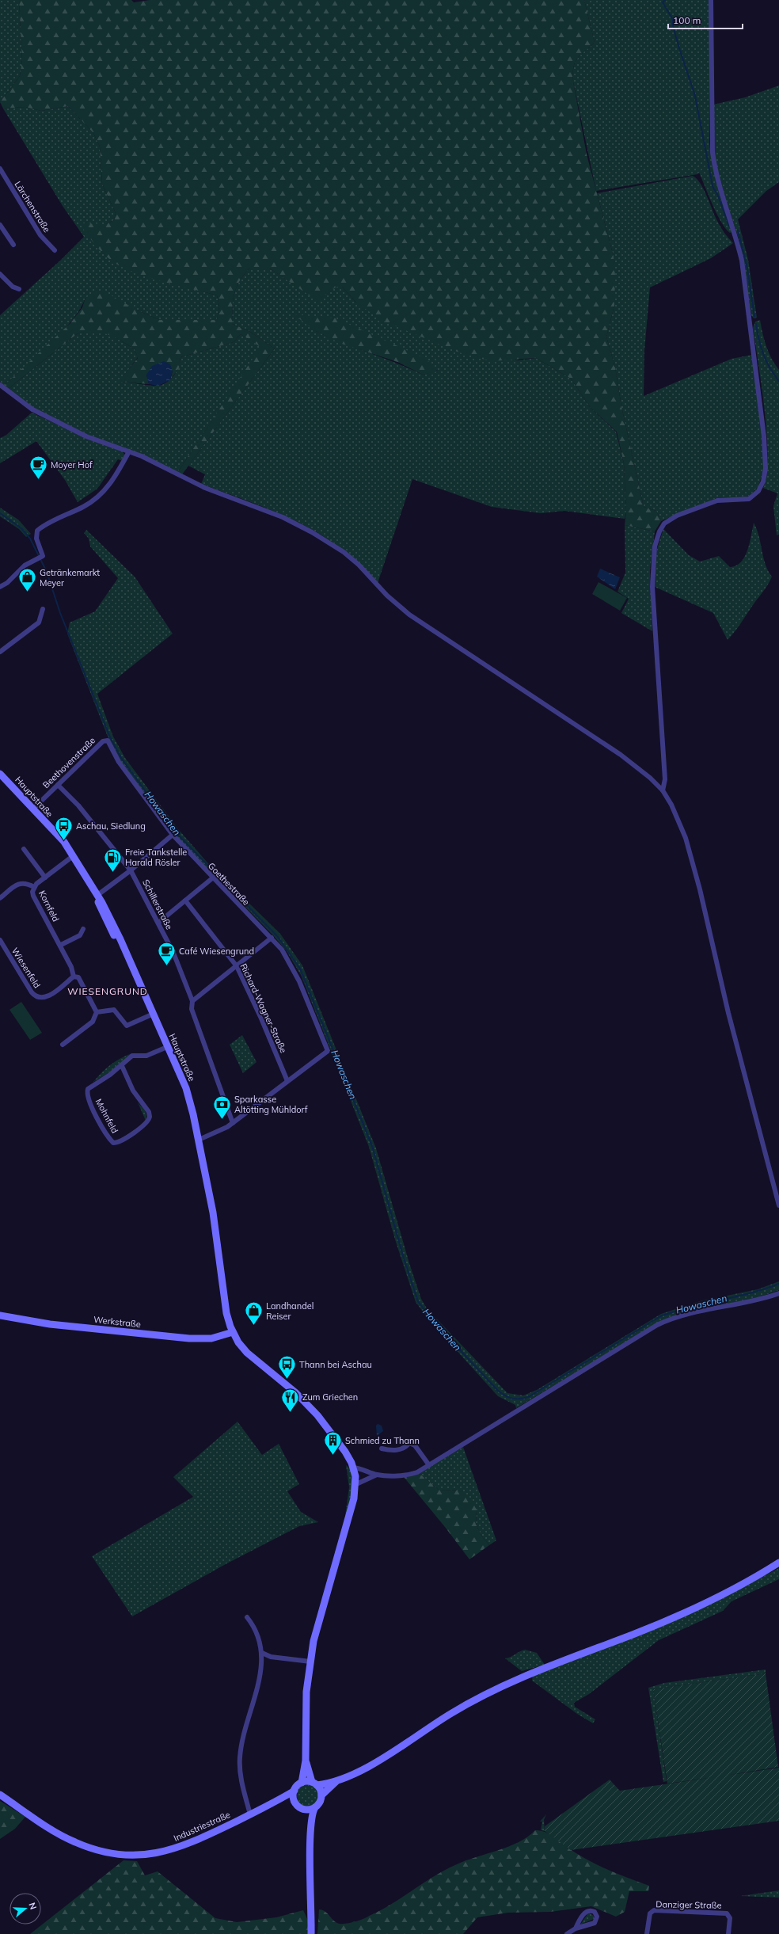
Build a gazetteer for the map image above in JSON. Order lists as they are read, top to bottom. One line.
{"streets":{"main road":["Hauptstraße","Werkstraße","Industriestraße"],"street":["Lärchenstraße","Beethovenstraße","Goethestraße","Schillerstraße","Kornfeld","Wiesenfeld","Richard-Wagner-Straße","Mohnfeld","Danziger Straße"]},"crossings":[["Beethovenstraße","Hauptstraße"],["Beethovenstraße","Goethestraße"],["Beethovenstraße","Schillerstraße"],["Hauptstraße","Kornfeld"],["Hauptstraße","Mohnfeld"],["Hauptstraße","Werkstraße"],["Goethestraße","Richard-Wagner-Straße"],["Kornfeld","Wiesenfeld"]],"districts":["WIESENGRUND"],"water":["Howaschen"],"places":{"cafe":["Moyer Hof","Café Wiesengrund"],"shop":["Getränkemarkt Meyer","Landhandel Reiser"],"bus stop":["Aschau, Siedlung","Thann bei Aschau"],"fuel station":["Freie Tankstelle Harald Rösler"],"bank":["Sparkasse Altötting Mühldorf"],"restaurant":["Zum Griechen"],"building":["Schmied zu Thann"]},"scale_bar":"100 m","north":"right"}
